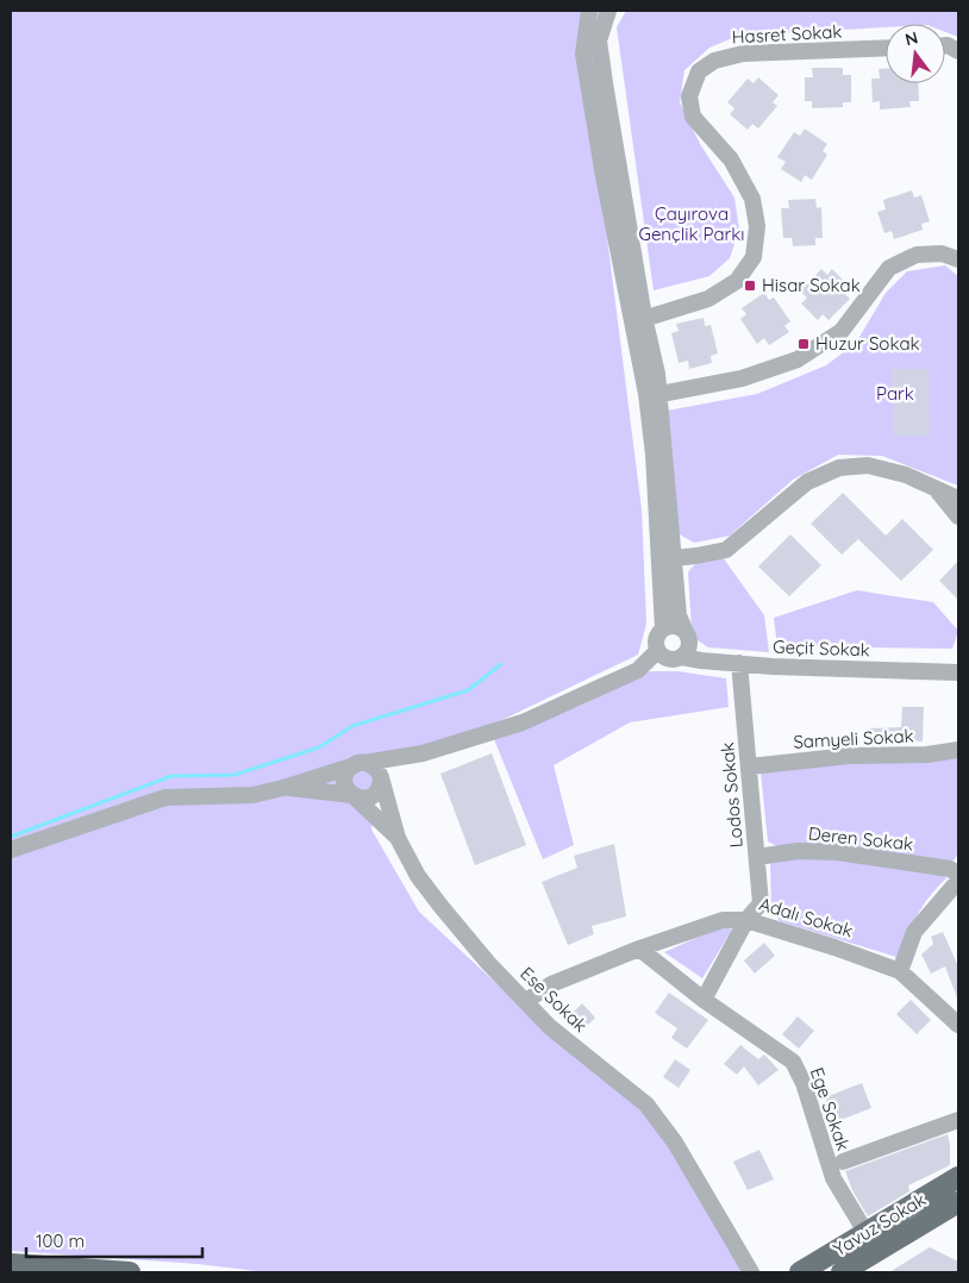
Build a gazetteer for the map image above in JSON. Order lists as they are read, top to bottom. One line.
{"streets":{"main road":["Yavuz Sokak"],"street":["Hasret Sokak","Geçit Sokak","Samyeli Sokak","Lodos Sokak","Deren Sokak","Adalı Sokak","Ese Sokak","Ege Sokak"]},"crossings":[["Geçit Sokak","Lodos Sokak"],["Samyeli Sokak","Lodos Sokak"],["Lodos Sokak","Deren Sokak"],["Lodos Sokak","Adalı Sokak"],["Adalı Sokak","Ese Sokak"],["Adalı Sokak","Ege Sokak"],["Ege Sokak","Yavuz Sokak"]],"parks":["Çayırova Gençlik Parkı","Park"],"places":{"transit":["Hisar Sokak","Huzur Sokak"]},"scale_bar":"100 m","north":"top"}
